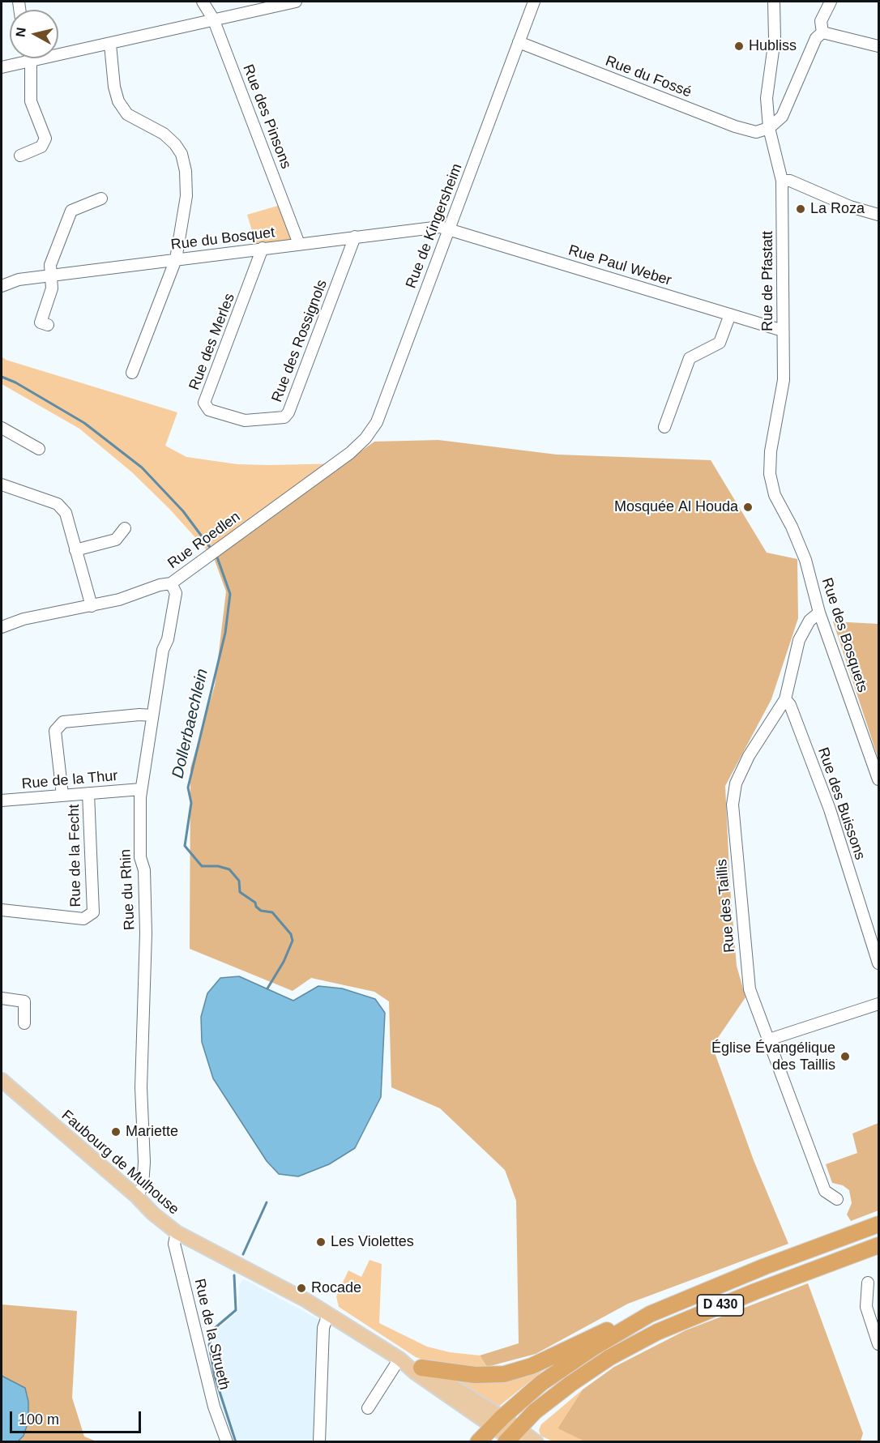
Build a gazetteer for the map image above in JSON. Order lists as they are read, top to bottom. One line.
{"streets":{"highway":["D 430"],"main road":["Faubourg de Mulhouse"],"street":["Rue du Fossé","Rue des Pinsons","Rue de Kingersheim","Rue du Bosquet","Rue Paul Weber","Rue de Pfastatt","Rue des Rossignols","Rue des Merles","Rue Roedlen","Rue des Bosquets","Rue de la Thur","Rue des Buissons","Rue de la Fecht","Rue du Rhin","Rue des Taillis","Rue de la Strueth"]},"crossings":[["Rue du Fossé","Rue de Kingersheim"],["Rue du Fossé","Rue de Pfastatt"],["Rue des Pinsons","Rue du Bosquet"],["Rue de Kingersheim","Rue du Bosquet"],["Rue de Kingersheim","Rue Paul Weber"],["Rue de Kingersheim","Rue Roedlen"],["Rue du Bosquet","Rue Paul Weber"],["Rue du Bosquet","Rue des Rossignols"],["Rue du Bosquet","Rue des Merles"],["Rue Paul Weber","Rue de Pfastatt"],["Rue de Pfastatt","Rue des Bosquets"],["Rue des Rossignols","Rue des Merles"],["Rue Roedlen","Rue du Rhin"],["Rue des Bosquets","Rue des Taillis"],["Rue de la Thur","Rue de la Fecht"],["Rue de la Thur","Rue du Rhin"],["Rue des Buissons","Rue des Taillis"],["Rue du Rhin","Faubourg de Mulhouse"],["Faubourg de Mulhouse","D 430"],["Faubourg de Mulhouse","Rue de la Strueth"]],"water":["Dollerbaechlein"],"places":["Hubliss","La Roza","Mosquée Al Houda","Église Évangélique des Taillis","Mariette","Les Violettes","Rocade"],"scale_bar":"100 m","north":"left"}
